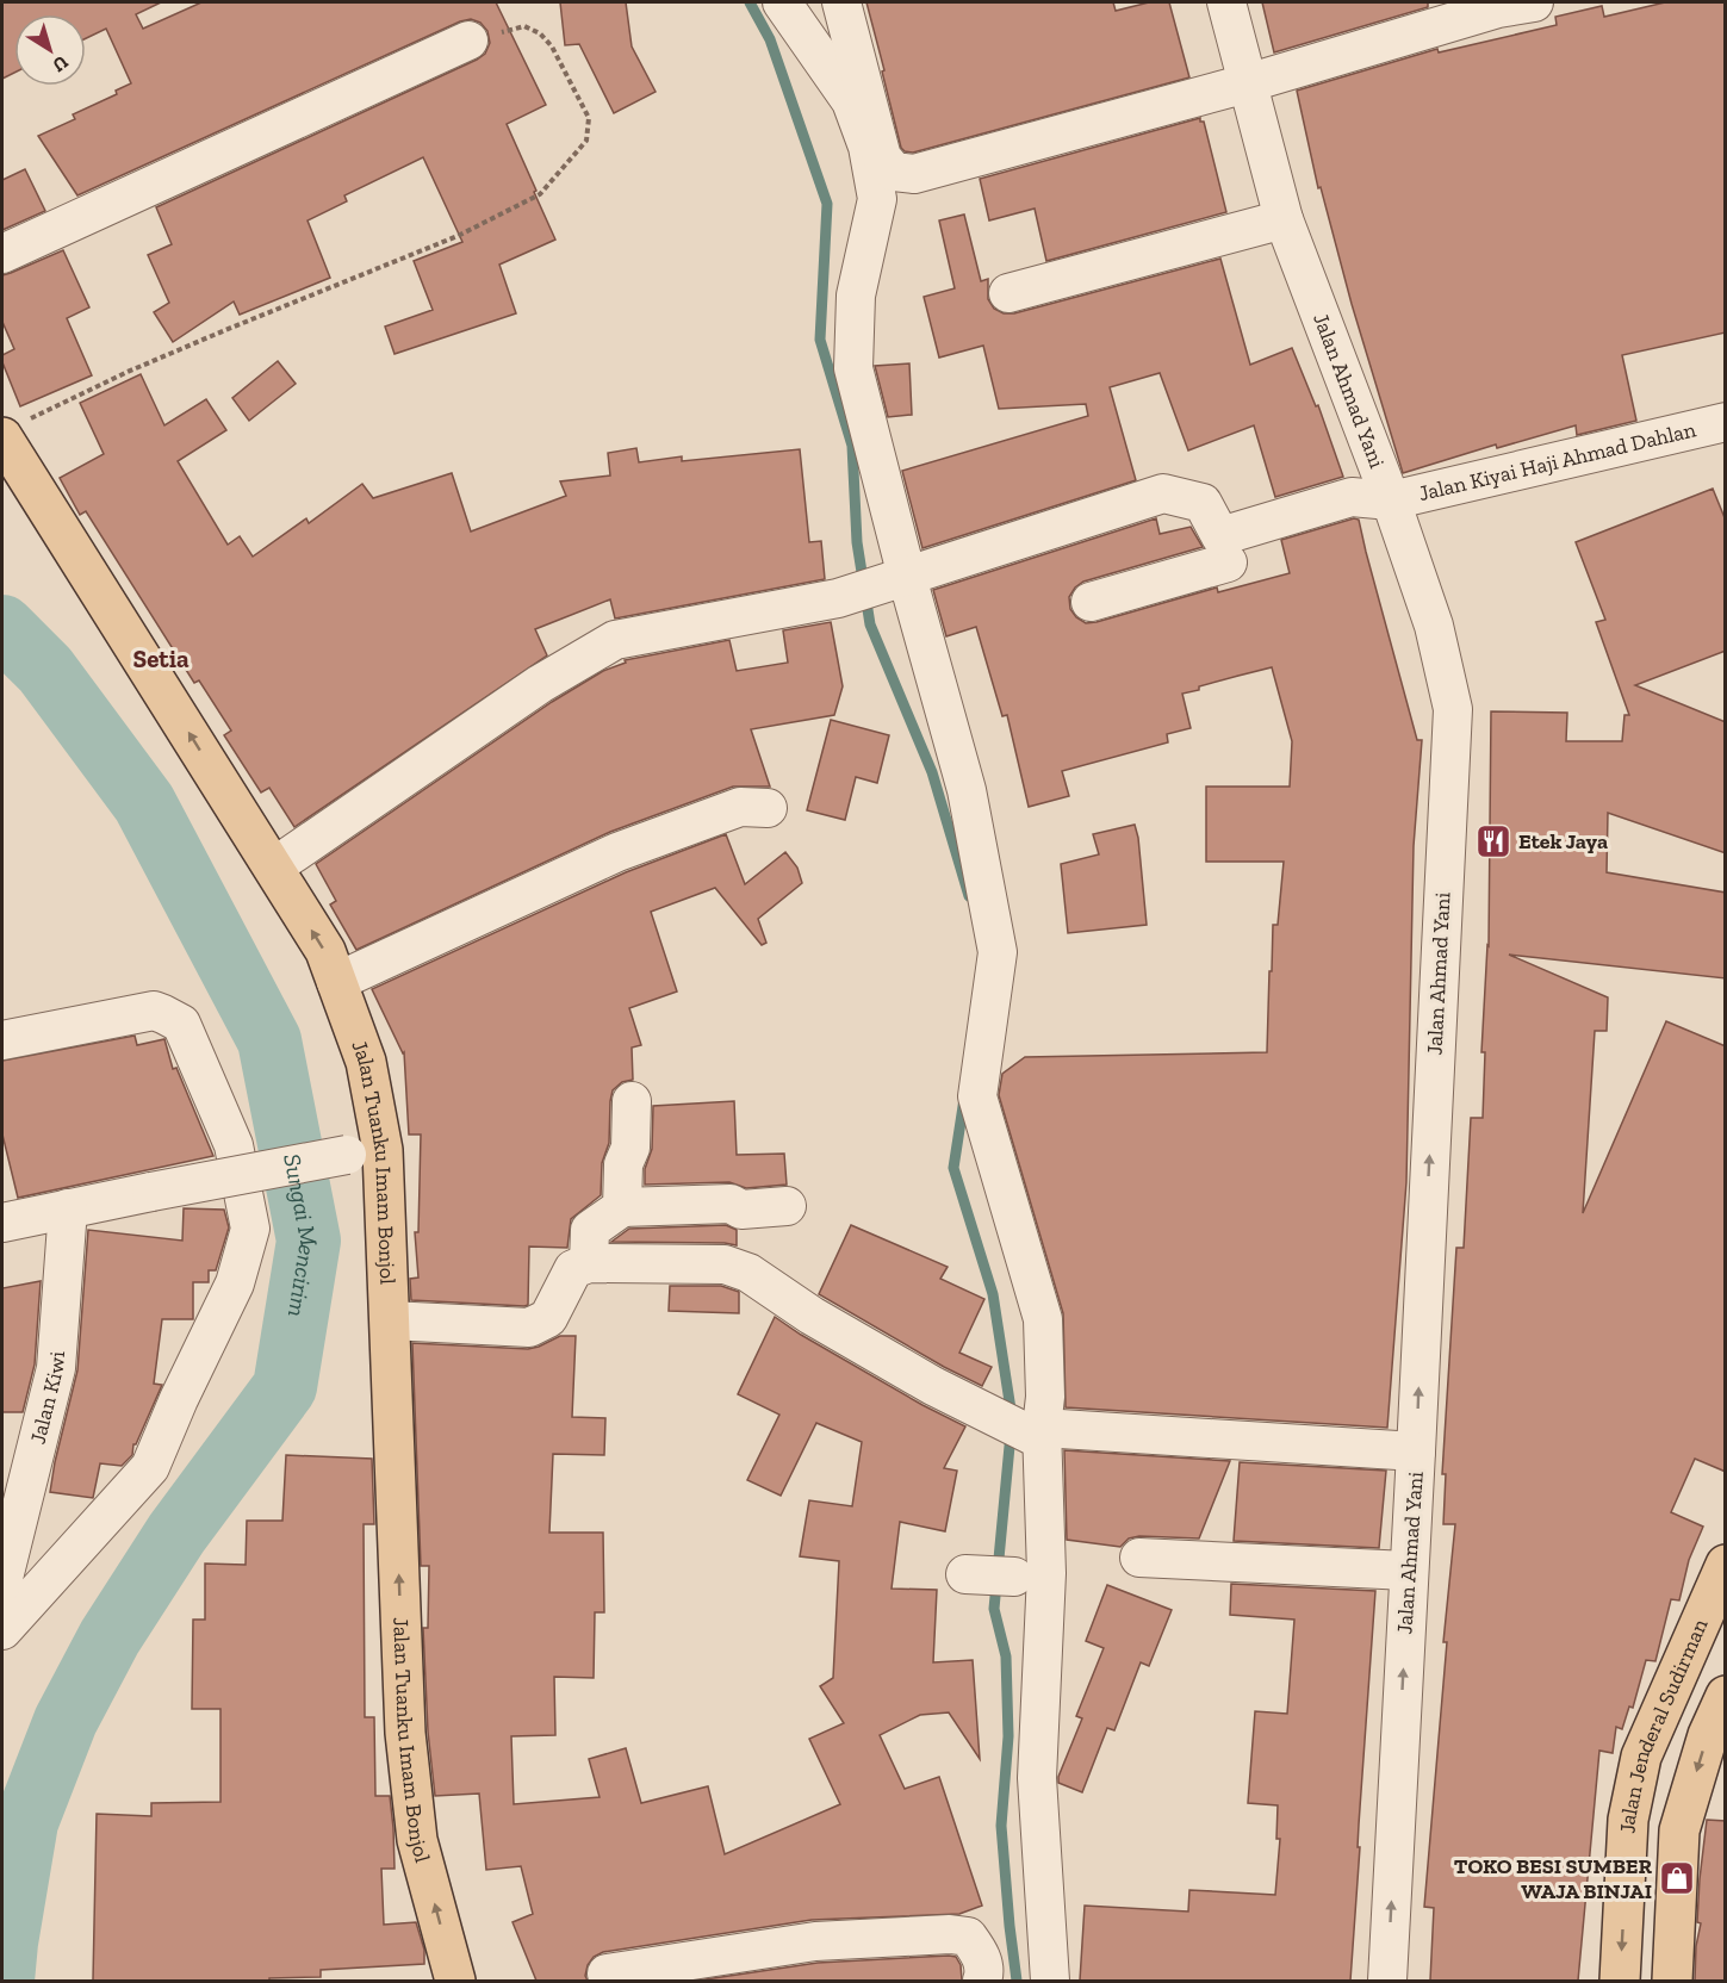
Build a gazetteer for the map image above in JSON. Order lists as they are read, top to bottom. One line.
{"streets":{"main road":["Jalan Tuanku Imam Bonjol","Jalan Jenderal Sudirman"],"street":["Jalan Ahmad Yani","Jalan Kiyai Haji Ahmad Dahlan","Jalan Kiwi"]},"crossings":[["Jalan Ahmad Yani","Jalan Kiyai Haji Ahmad Dahlan"]],"one_way":["Jalan Ahmad Yani","Jalan Tuanku Imam Bonjol","Jalan Jenderal Sudirman"],"districts":["Setia"],"water":["Sungai Mencirim"],"places":{"restaurant":["Etek Jaya"],"shop":["TOKO BESI SUMBER WAJA BINJAI"]},"north":"bottom right"}
